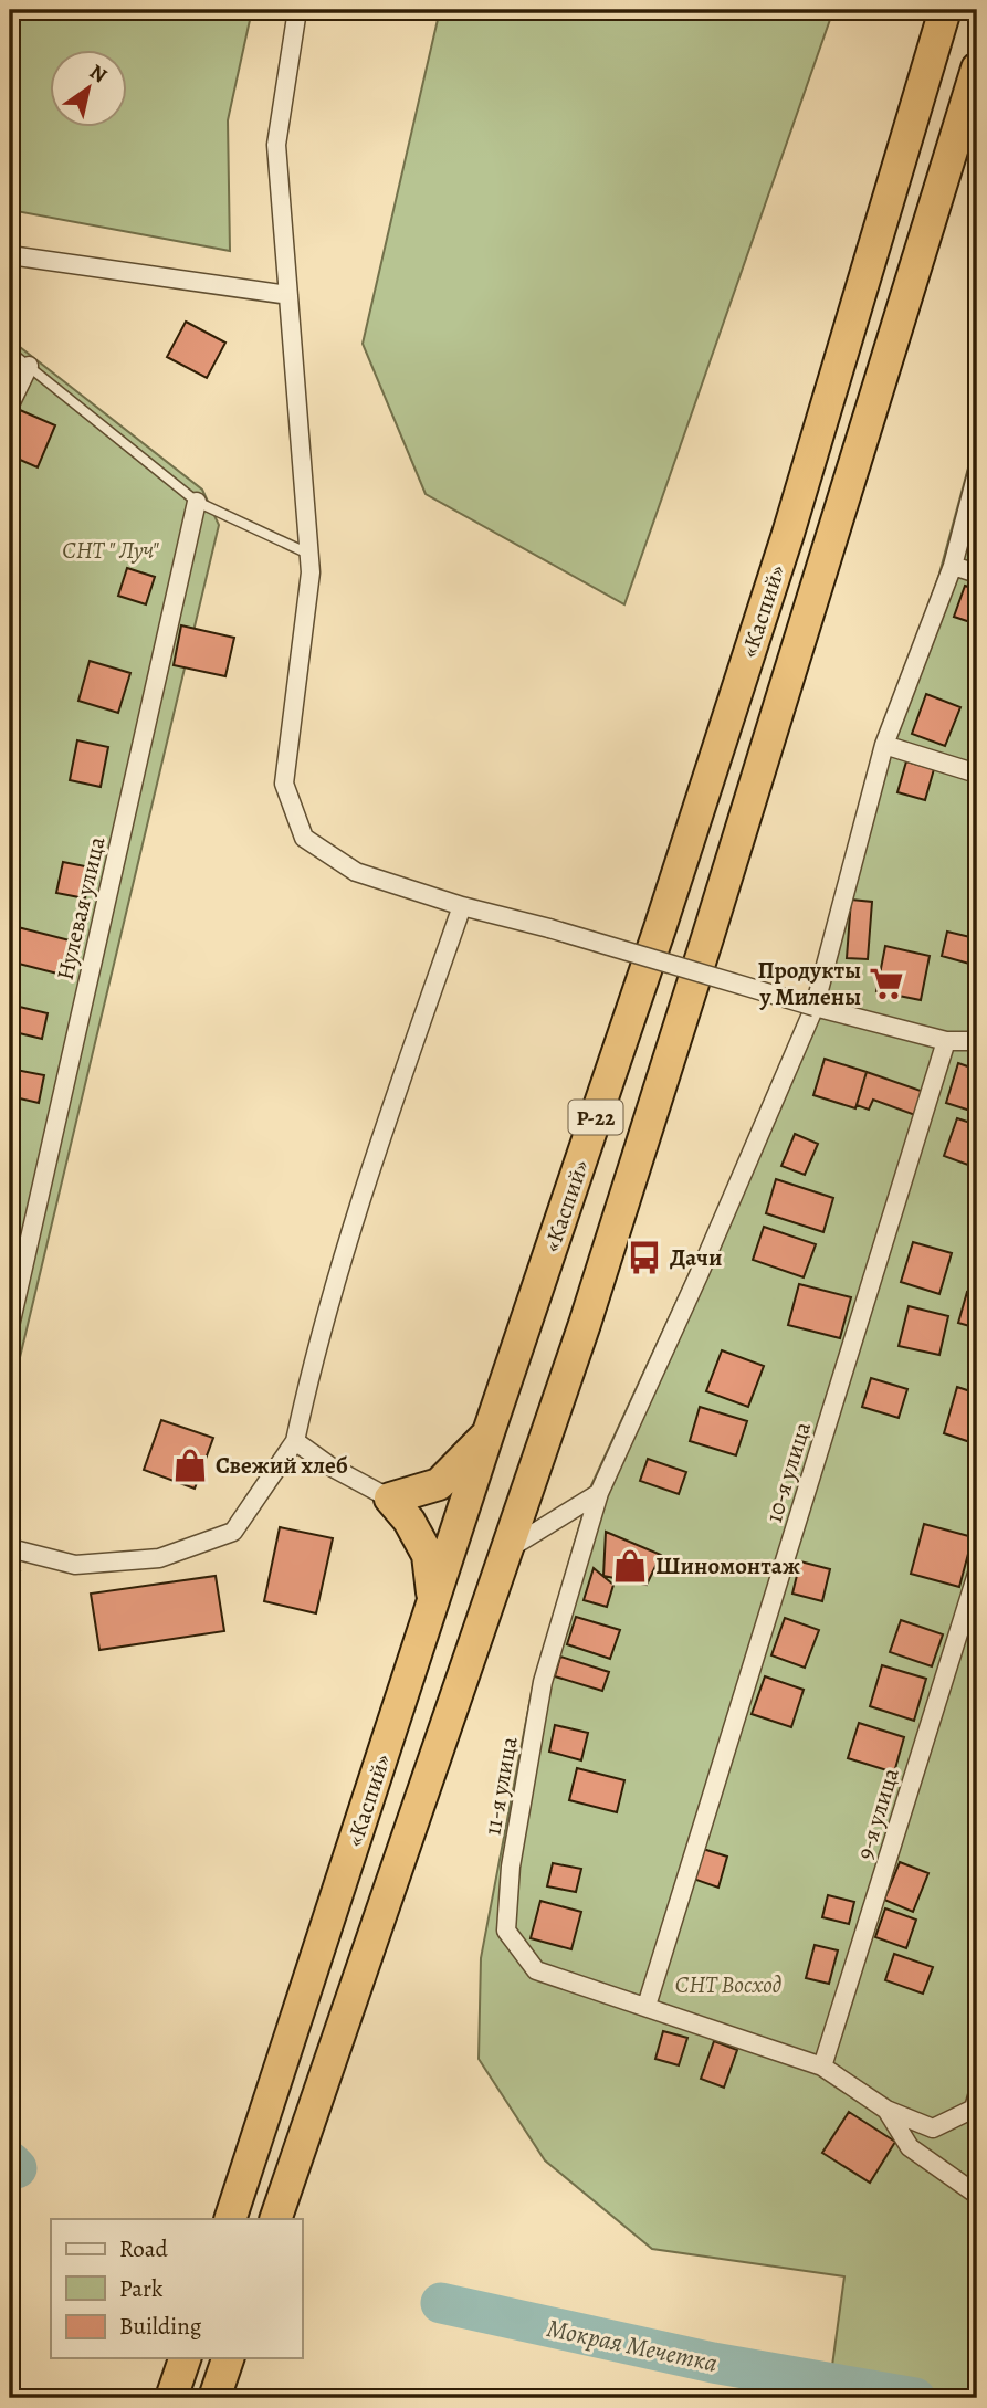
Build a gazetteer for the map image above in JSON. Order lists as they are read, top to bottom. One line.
{"streets":{"highway":["«Каспий»","Р-22"],"street":["Нулевая улица","10-я улица","11-я улица","9-я улица"]},"crossings":[["10-я улица","11-я улица"],["11-я улица","9-я улица"]],"water":["Мокрая Мечетка"],"parks":["СНТ \" Луч\"","СНТ Восход"],"places":{"supermarket":["Продукты у Милены"],"bus stop":["Дачи"],"shop":["Свежий хлеб","Шиномонтаж"]},"legend":["Road","Park","Building"],"north":"top right"}
